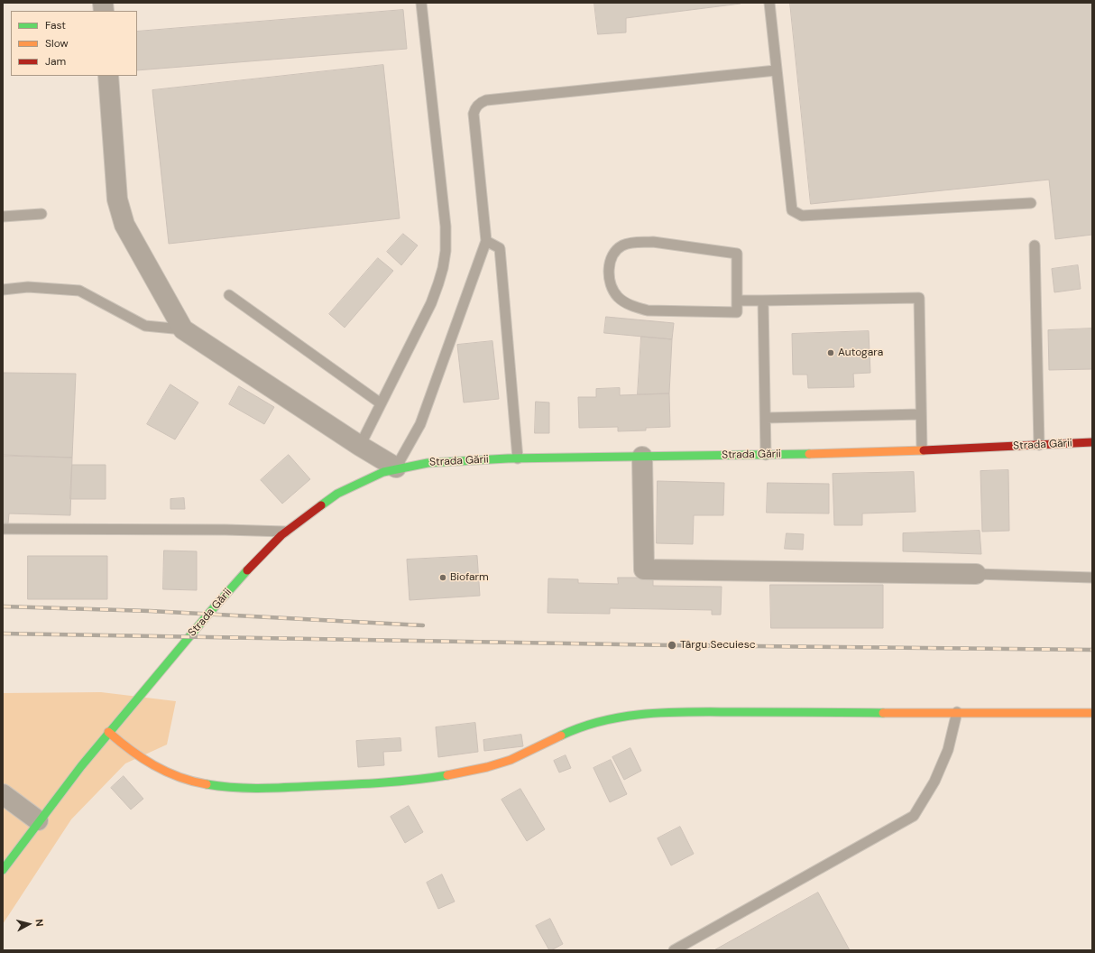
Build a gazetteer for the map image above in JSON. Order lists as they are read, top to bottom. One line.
{"streets":{"main road":["Strada Gării"]},"places":["Autogara","Biofarm","Târgu Secuiesc"],"legend":["Fast","Slow","Jam"],"north":"right"}
